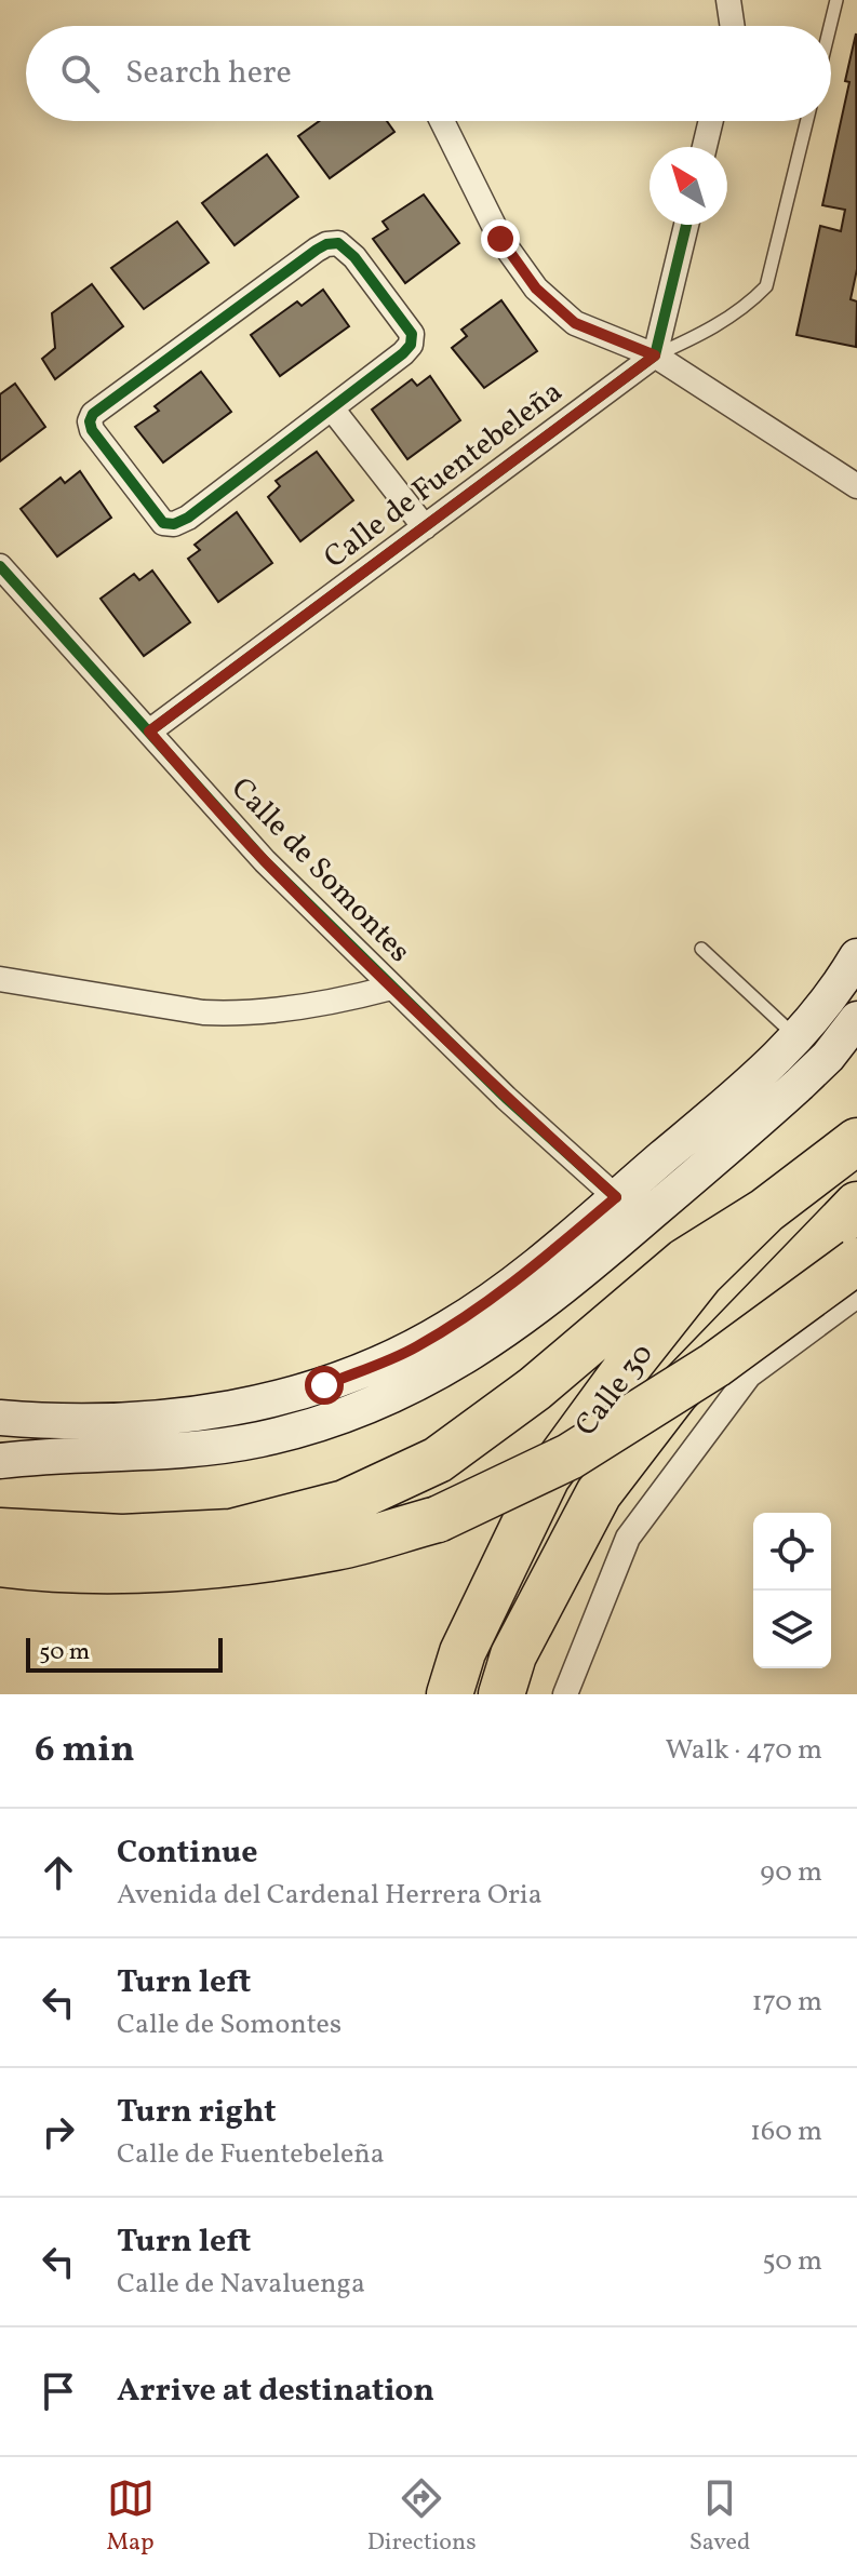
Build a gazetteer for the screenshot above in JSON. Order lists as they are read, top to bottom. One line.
{"streets":{"highway":["Calle 30"],"street":["Calle de Fuentebeleña","Calle de Somontes"]},"crossings":[["Calle de Fuentebeleña","Calle de Somontes"]],"scale_bar":"50 m","north":"top left","page":{"search":"Search here","scale":"50 m","heading":["6 min","Walk · 470 m"],"list":[["Continue","Avenida del Cardenal Herrera Oria","90 m"],["Turn left","Calle de Somontes","170 m"],["Turn right","Calle de Fuentebeleña","160 m"],["Turn left","Calle de Navaluenga","50 m"],"Arrive at destination"],"nav":["Map","Directions","Saved"]}}
